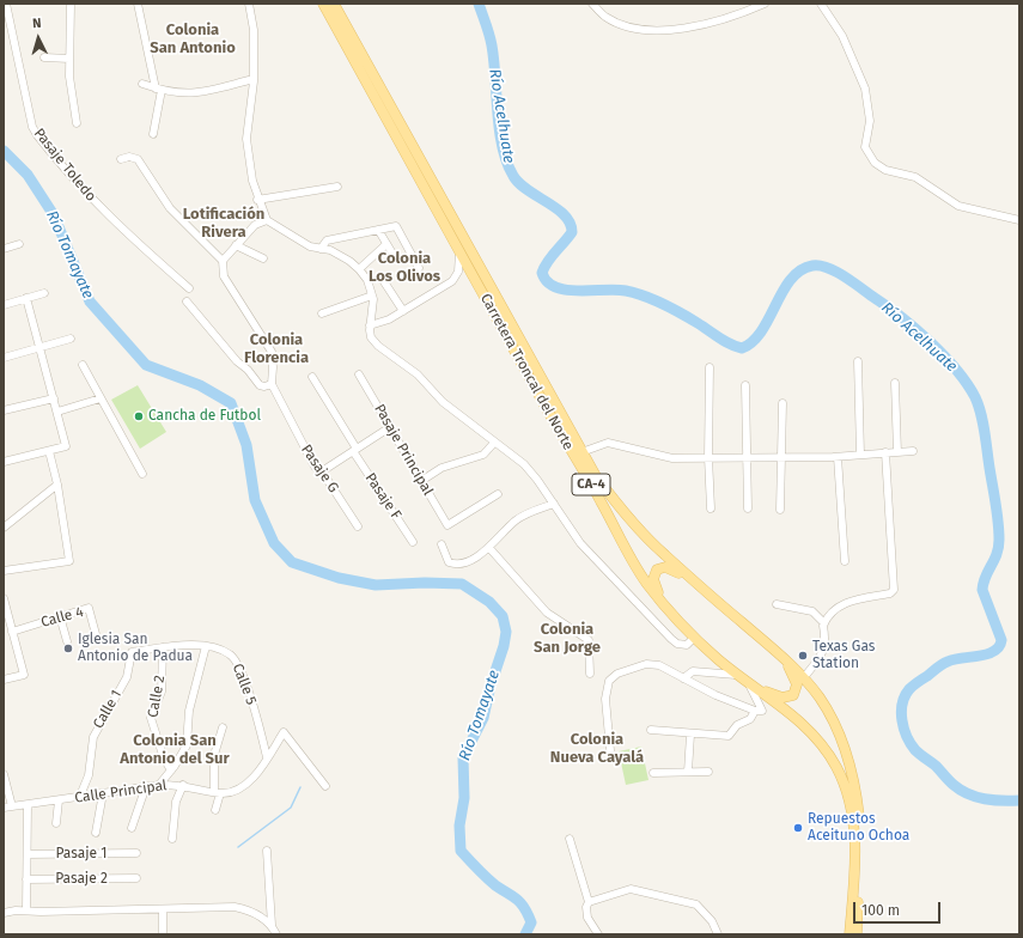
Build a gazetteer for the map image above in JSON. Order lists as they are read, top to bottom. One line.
{"streets":{"main road":["Carretera Troncal del Norte","CA-4"],"street":["Pasaje Toledo","Pasaje Principal","Pasaje G","Pasaje F","Calle 4","Calle 5","Calle 2","Calle 1","Calle Principal","Pasaje 1","Pasaje 2"]},"crossings":[["Calle 5","Calle 2"],["Calle 5","Calle 1"],["Calle 5","Calle Principal"],["Calle 1","Calle Principal"]],"districts":["Colonia San Antonio","Lotificación Rivera","Colonia Los Olivos","Colonia Florencia","Colonia San Jorge","Colonia Nueva Cayalá","Colonia San Antonio del Sur"],"water":["Río Acelhuate","Río Tomayate"],"places":["Cancha de Futbol","Iglesia San Antonio de Padua","Texas Gas Station","Repuestos Aceituno Ochoa"],"scale_bar":"100 m","north":"top"}
